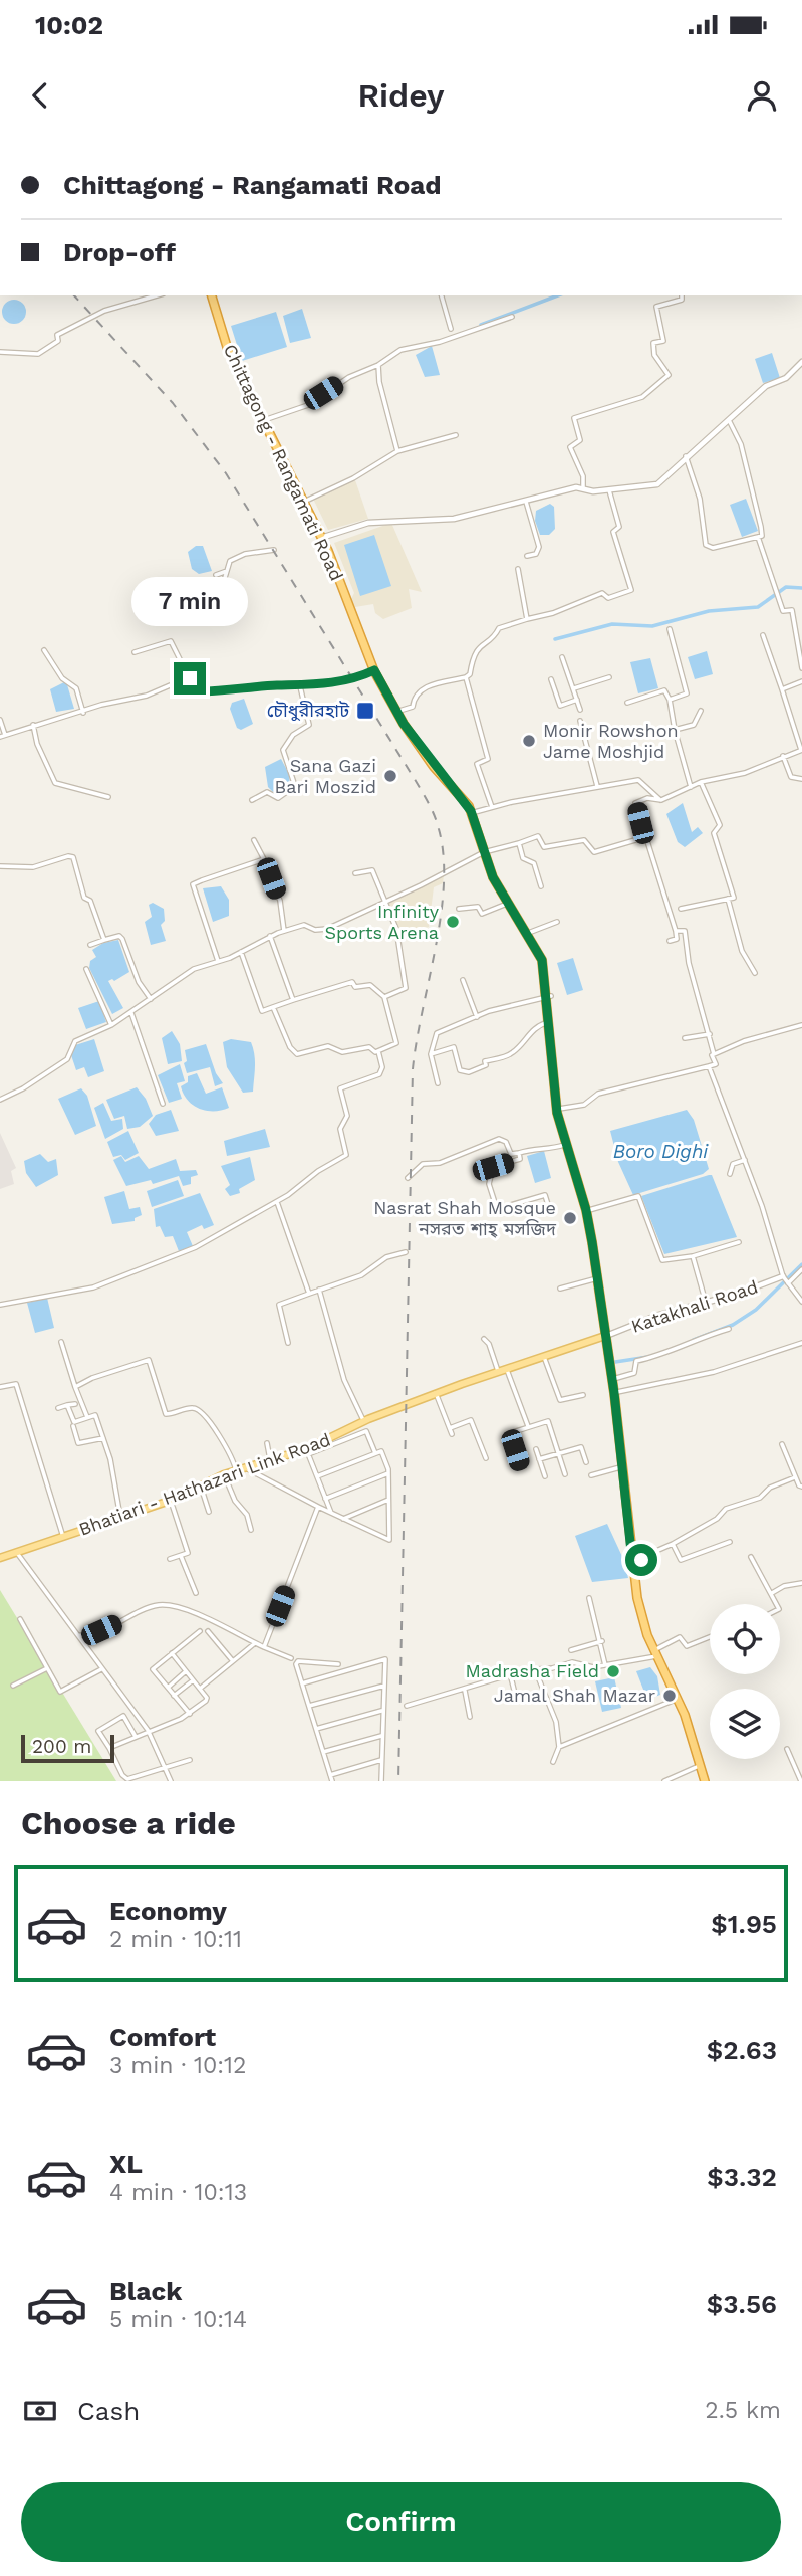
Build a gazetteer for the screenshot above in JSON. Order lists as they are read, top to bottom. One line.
{"streets":{"highway":["Chittagong - Rangamati Road"],"main road":["Bhatiari - Hathazari Link Road"],"street":["Katakhali Road"]},"crossings":[["Chittagong - Rangamati Road","Katakhali Road"],["Chittagong - Rangamati Road","Bhatiari - Hathazari Link Road"],["Katakhali Road","Bhatiari - Hathazari Link Road"]],"water":["Boro Dighi"],"places":{"transit":["চৌধুরীরহাট"],"other":["Monir Rowshon Jame Moshjid","Sana Gazi Bari Moszid","Infinity Sports Arena","Nasrat Shah Mosque নসরত শাহ্‌ মসজিদ","Madrasha Field","Jamal Shah Mazar"]},"scale_bar":"200 m","page":{"status":"10:02","header":"Ridey","banner":["Chittagong - Rangamati Road","Drop-off"],"bubble":"7 min","scale":"200 m","heading":"Choose a ride","list":[{"name":"Economy","note":"2 min · 10:11","value":"$1.95"},{"name":"Comfort","note":"3 min · 10:12","value":"$2.63"},{"name":"XL","note":"4 min · 10:13","value":"$3.32"},{"name":"Black","note":"5 min · 10:14","value":"$3.56"}],"pay":["Cash","2.5 km"],"buttons":"Confirm"}}
